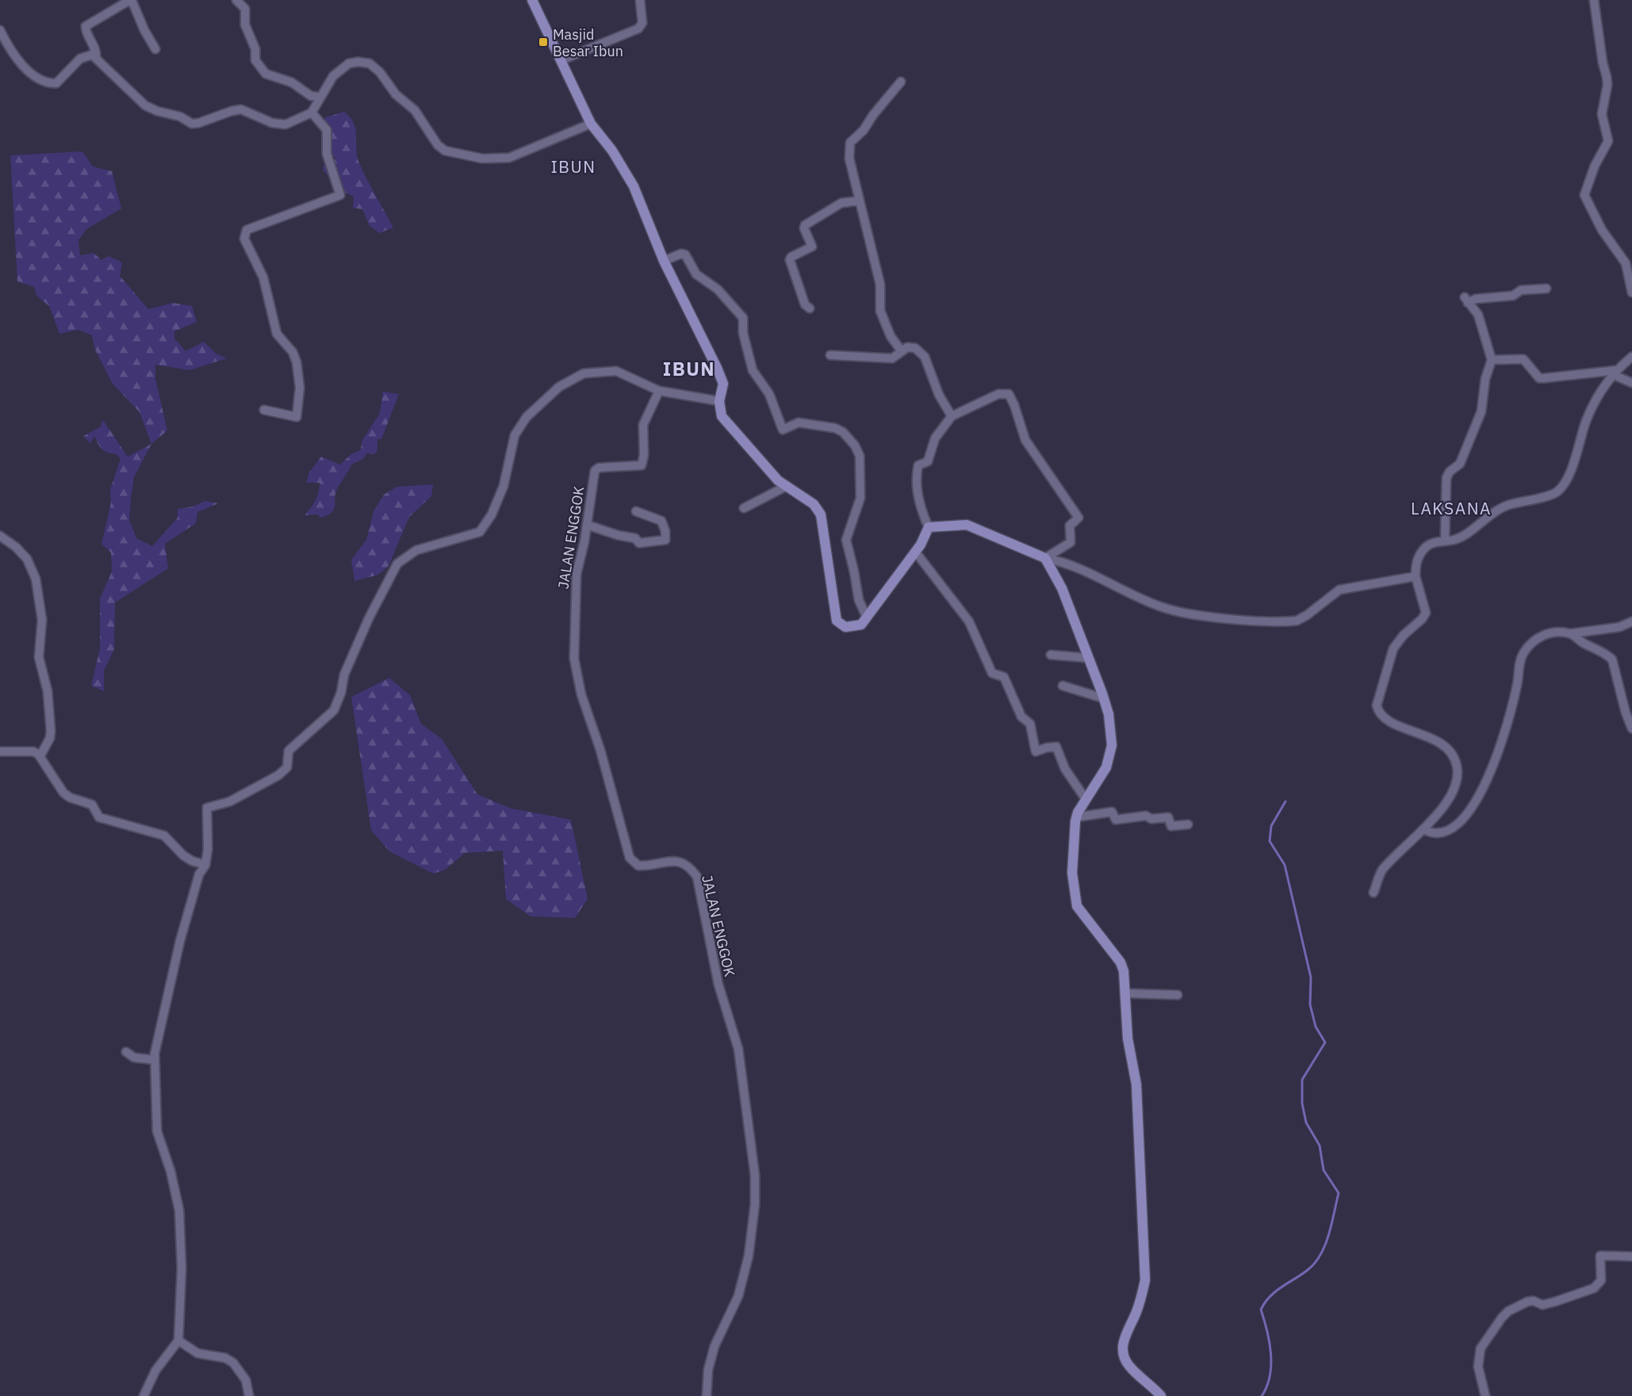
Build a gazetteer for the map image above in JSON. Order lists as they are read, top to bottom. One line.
{"streets":{"street":["JALAN ENGGOK"]},"districts":["IBUN","IBUN","LAKSANA"],"places":{"transit":["Masjid Besar Ibun"]}}
